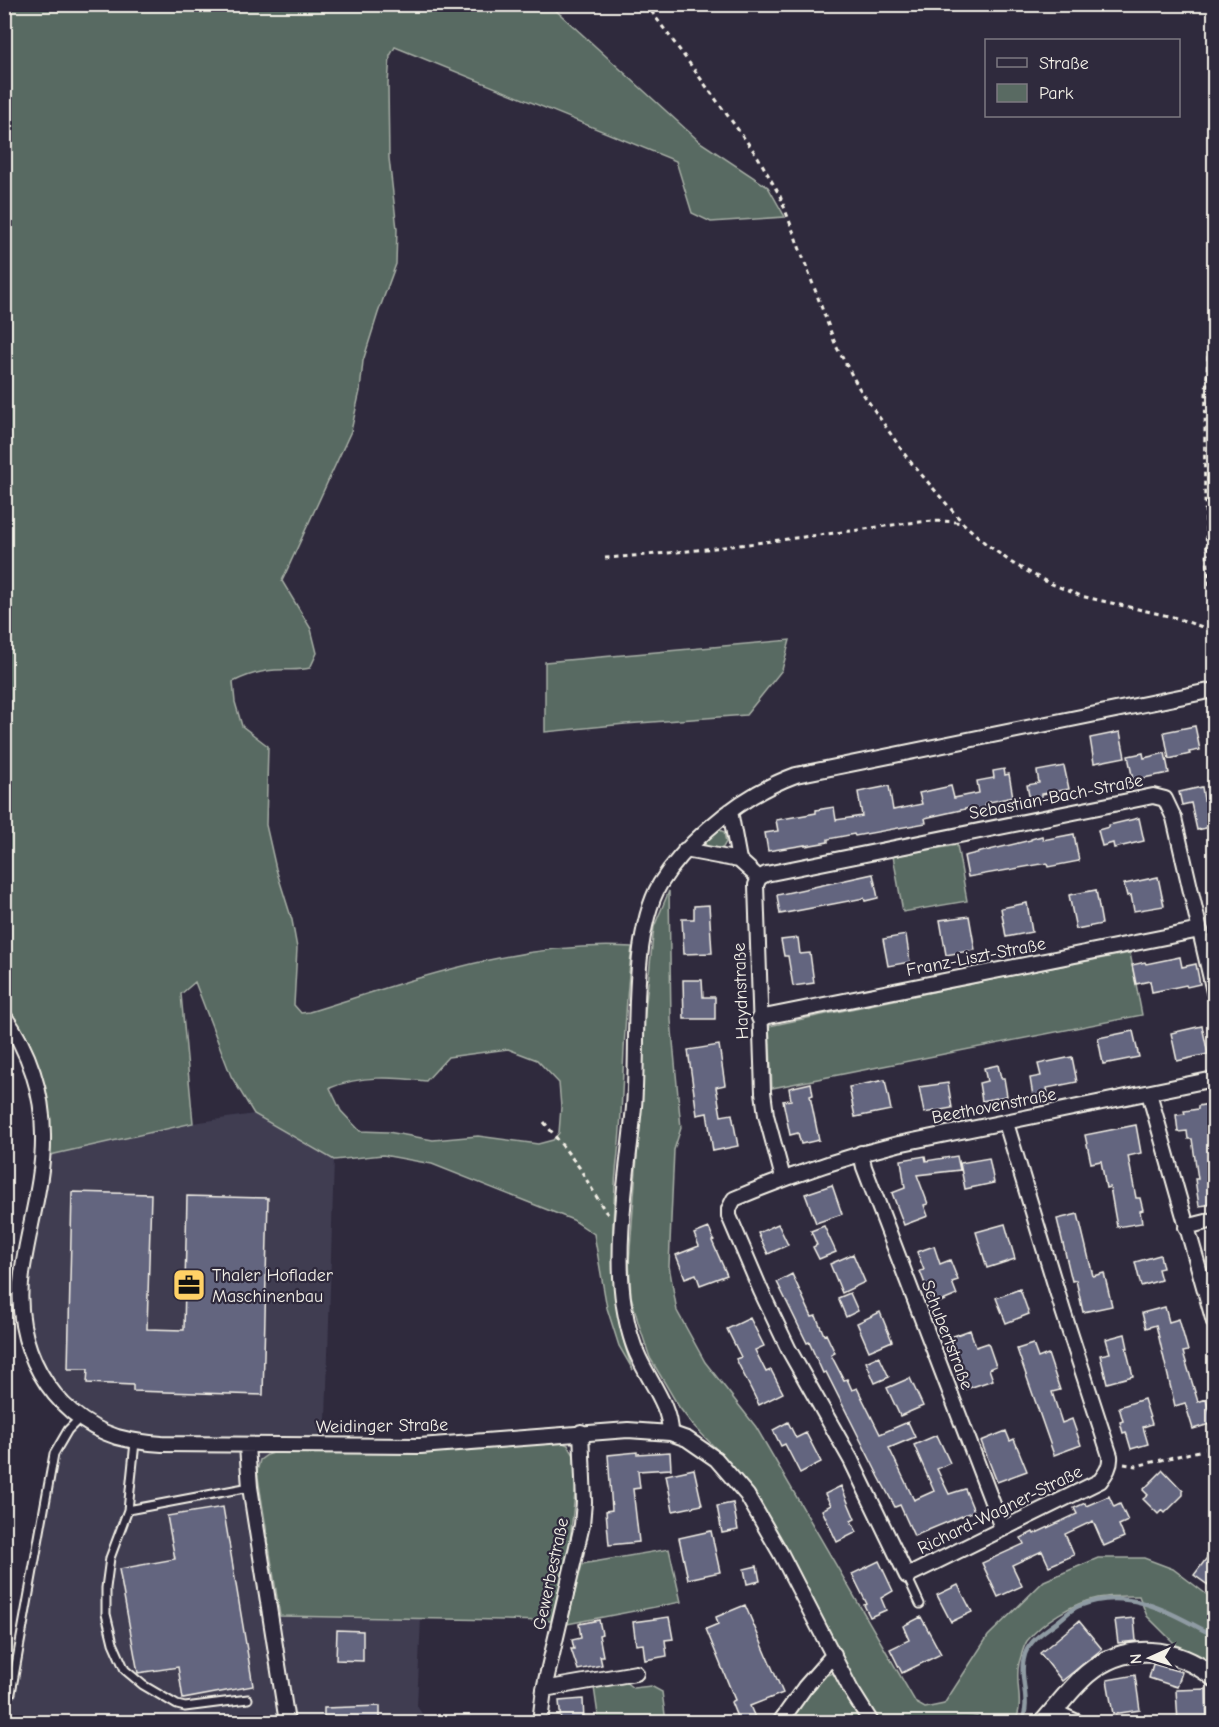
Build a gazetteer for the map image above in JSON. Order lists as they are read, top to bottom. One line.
{"streets":{"street":["Sebastian-Bach-Straße","Franz-Liszt-Straße","Haydnstraße","Beethovenstraße","Schubertstraße","Weidinger Straße","Richard-Wagner-Straße","Gewerbestraße"]},"crossings":[["Sebastian-Bach-Straße","Franz-Liszt-Straße"],["Sebastian-Bach-Straße","Haydnstraße"],["Franz-Liszt-Straße","Haydnstraße"],["Haydnstraße","Beethovenstraße"],["Haydnstraße","Richard-Wagner-Straße"],["Beethovenstraße","Schubertstraße"],["Beethovenstraße","Richard-Wagner-Straße"],["Schubertstraße","Richard-Wagner-Straße"],["Weidinger Straße","Gewerbestraße"]],"places":{"office":["Thaler Hoflader Maschinenbau"]},"legend":["Straße","Park"],"north":"left"}
